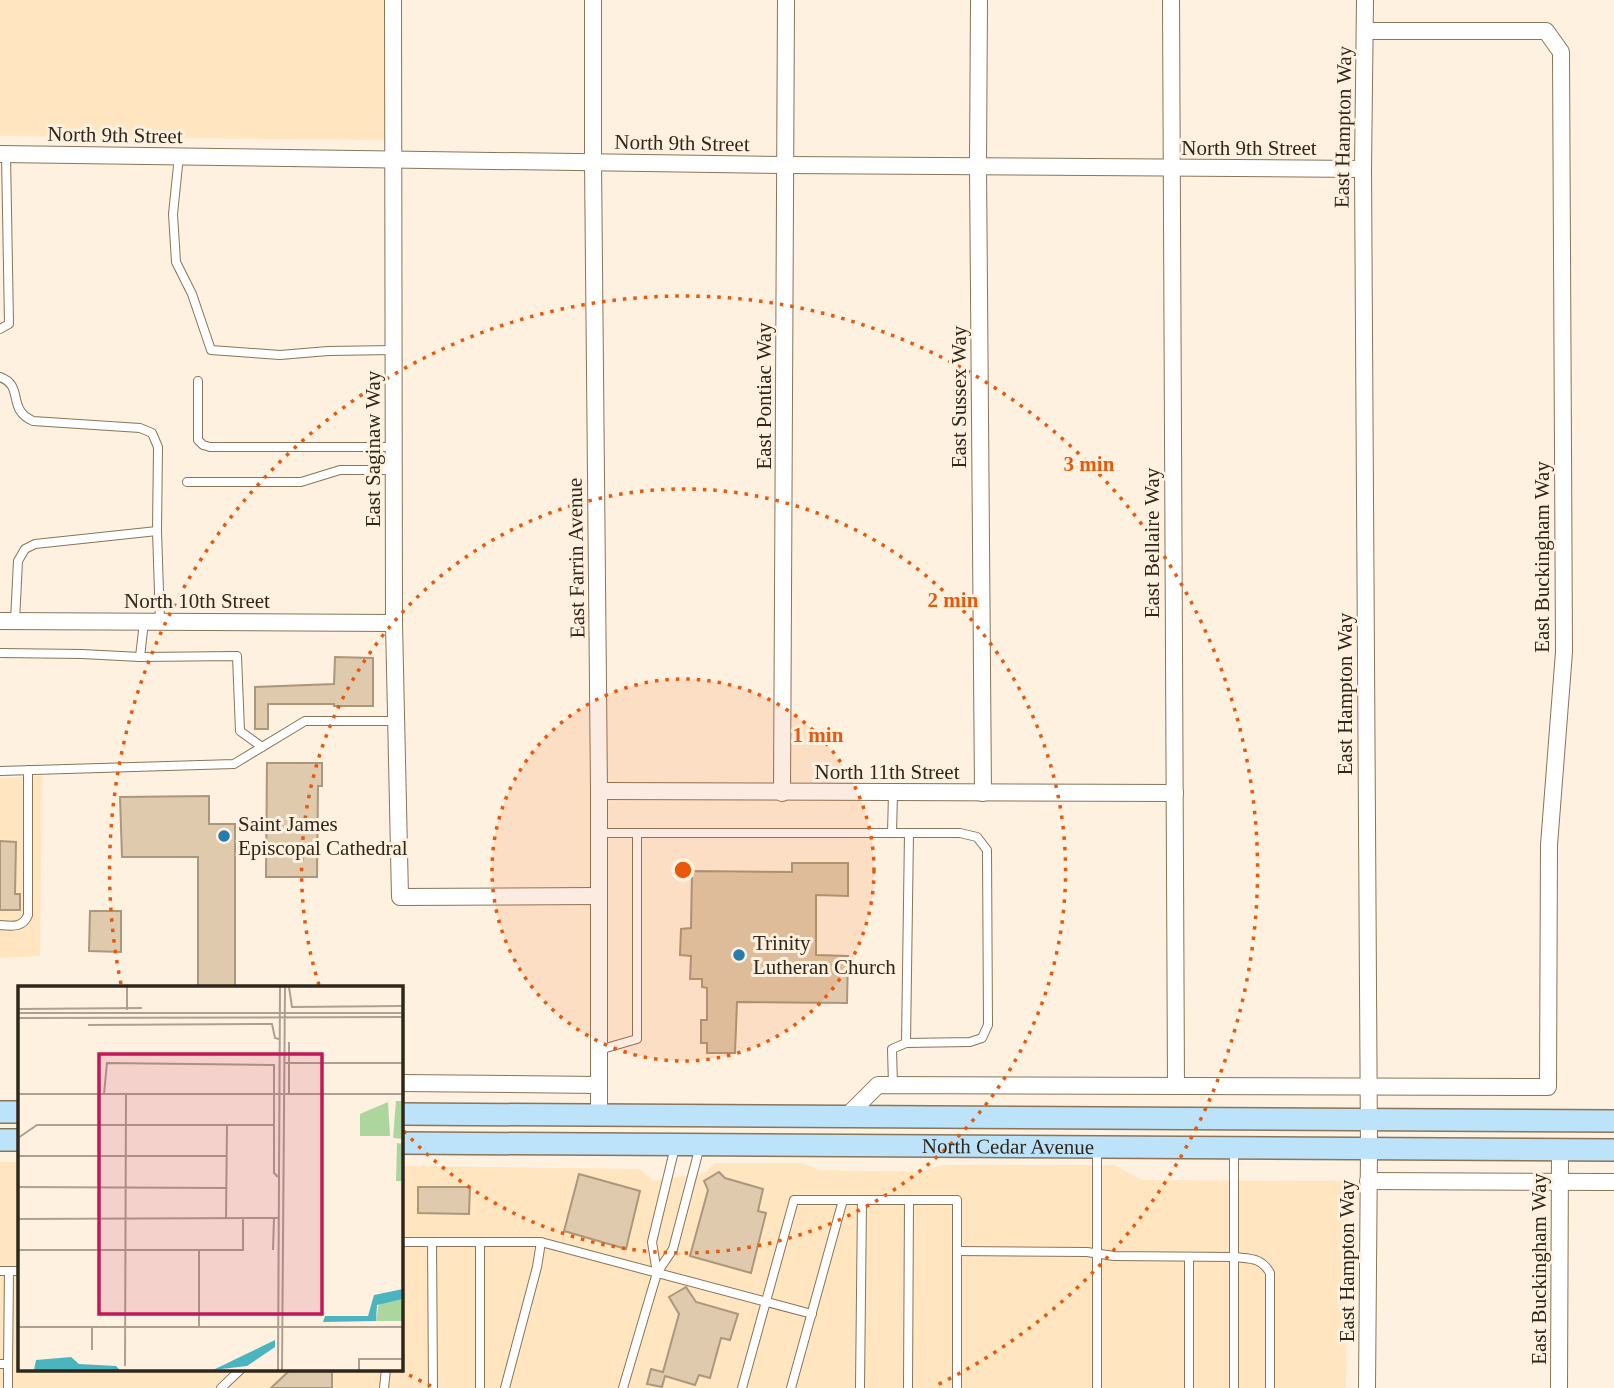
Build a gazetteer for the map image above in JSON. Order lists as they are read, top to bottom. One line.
{"streets":{"main road":["North Cedar Avenue"],"street":["East Hampton Way","North 9th Street","East Pontiac Way","East Sussex Way","East Saginaw Way","East Bellaire Way","East Buckingham Way","East Farrin Avenue","North 10th Street","North 11th Street"]},"crossings":[["East Hampton Way","North 9th Street"],["East Hampton Way","East Buckingham Way"],["East Hampton Way","North Cedar Avenue"],["North 9th Street","East Pontiac Way"],["North 9th Street","East Sussex Way"],["North 9th Street","East Saginaw Way"],["North 9th Street","East Bellaire Way"],["North 9th Street","East Farrin Avenue"],["East Pontiac Way","North 11th Street"],["East Sussex Way","North 11th Street"],["East Saginaw Way","East Farrin Avenue"],["East Saginaw Way","North 10th Street"],["East Bellaire Way","North 11th Street"],["East Buckingham Way","North Cedar Avenue"],["East Farrin Avenue","North 11th Street"],["East Farrin Avenue","North Cedar Avenue"]],"places":["Saint James Episcopal Cathedral","Trinity Lutheran Church"],"rings":["3 min","2 min","1 min"]}
